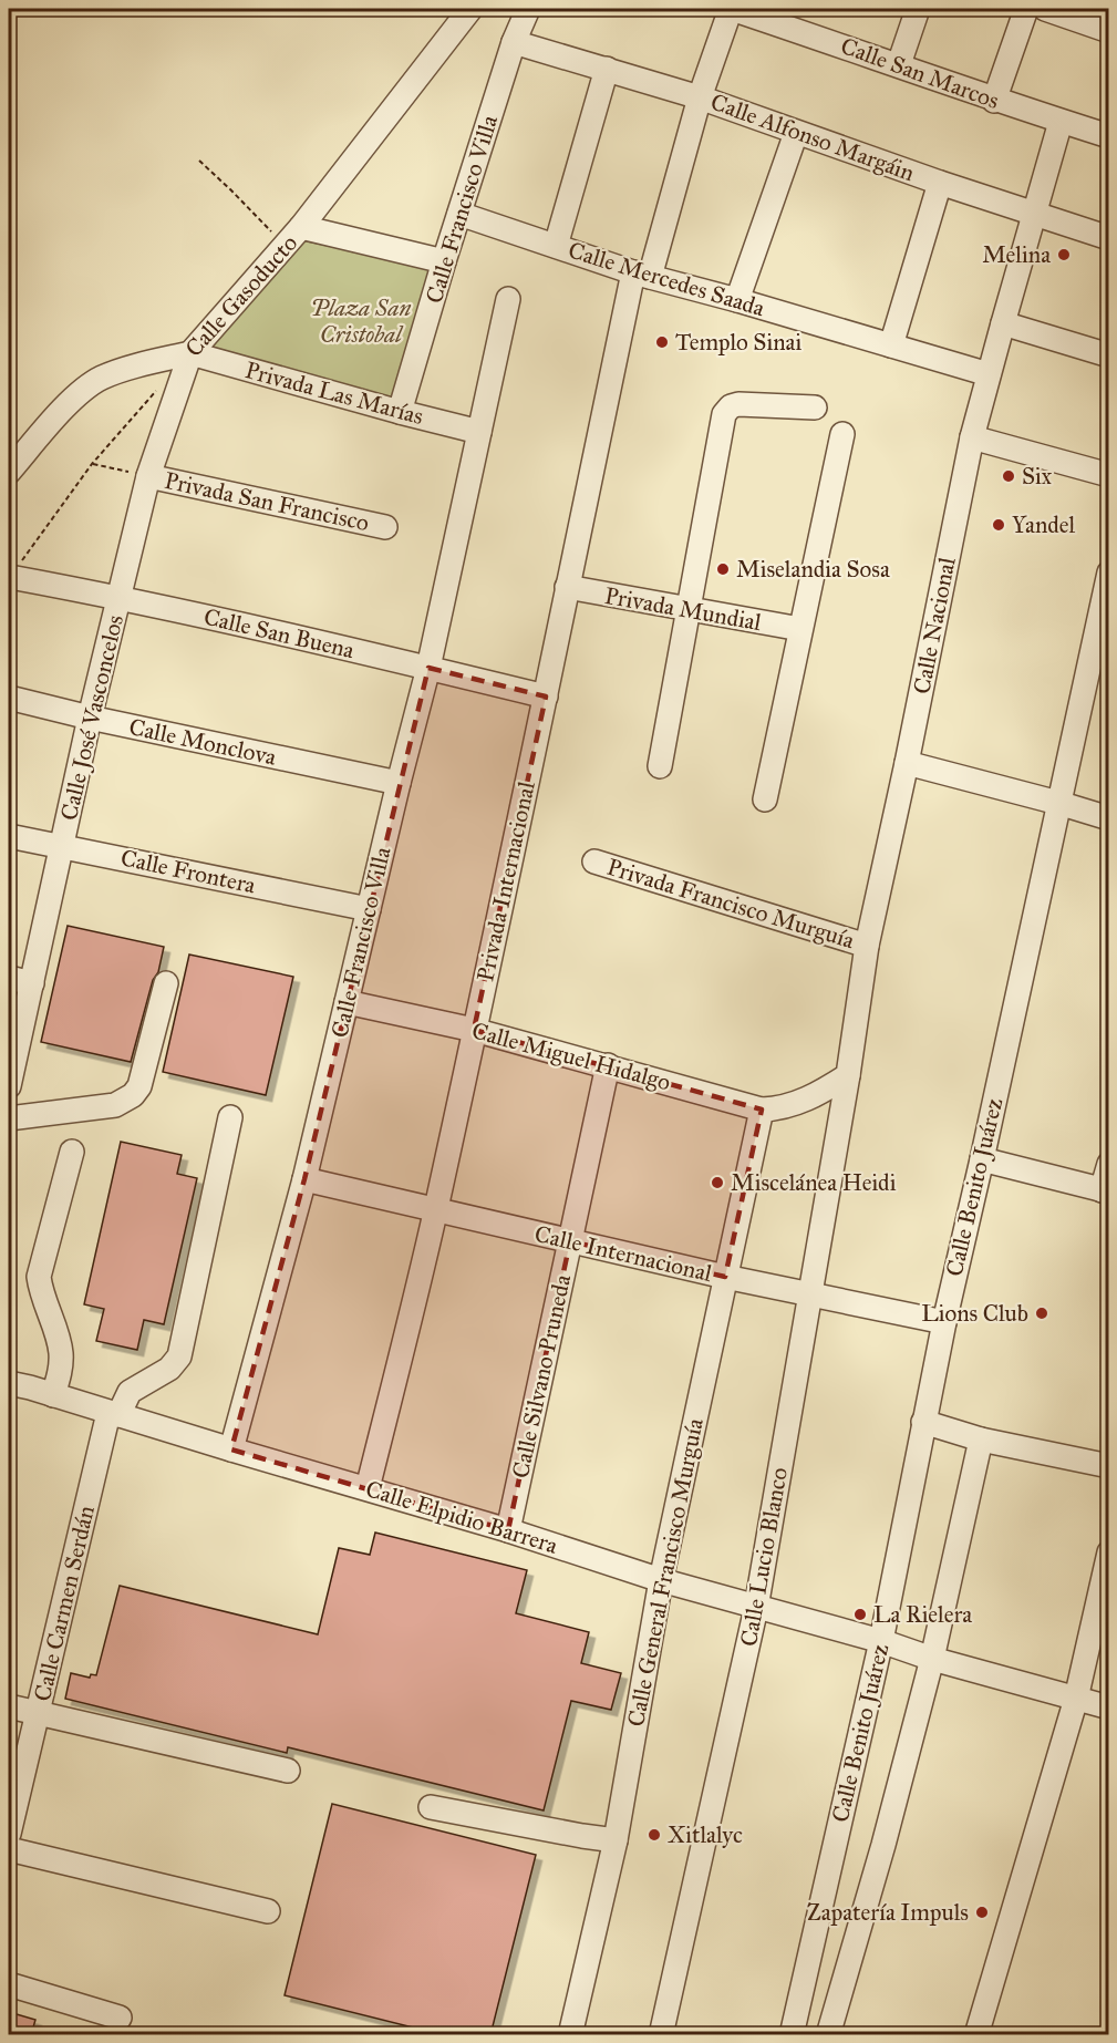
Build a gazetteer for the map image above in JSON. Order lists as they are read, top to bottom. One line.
{"streets":{"street":["Calle San Marcos","Calle Alfonso Margáin","Calle Francisco Villa","Calle Mercedes Saada","Calle Gasoducto","Privada Las Marías","Privada San Francisco","Privada Mundial","Calle Nacional","Calle San Buena","Calle José Vasconcelos","Calle Monclova","Calle Frontera","Privada Internacional","Privada Francisco Murguía","Calle Miguel Hidalgo","Calle Benito Juárez","Calle Internacional","Calle Silvano Pruneda","Calle Elpidio Barrera","Calle Lucio Blanco","Calle General Francisco Murguía","Calle Carmen Serdán"]},"crossings":[["Calle San Marcos","Calle Nacional"],["Calle Alfonso Margáin","Calle Francisco Villa"],["Calle Alfonso Margáin","Calle Nacional"],["Calle Francisco Villa","Calle Mercedes Saada"],["Calle Francisco Villa","Privada Las Marías"],["Calle Francisco Villa","Calle San Buena"],["Calle Francisco Villa","Calle Monclova"],["Calle Francisco Villa","Calle Frontera"],["Calle Francisco Villa","Calle Miguel Hidalgo"],["Calle Francisco Villa","Calle Internacional"],["Calle Francisco Villa","Calle Elpidio Barrera"],["Calle Mercedes Saada","Calle Nacional"],["Calle Mercedes Saada","Privada Internacional"],["Calle Gasoducto","Privada Las Marías"],["Calle Gasoducto","Calle José Vasconcelos"],["Privada Las Marías","Calle José Vasconcelos"],["Privada San Francisco","Calle José Vasconcelos"],["Privada Mundial","Privada Internacional"],["Calle Nacional","Privada Francisco Murguía"],["Calle Nacional","Calle Miguel Hidalgo"],["Calle Nacional","Calle Lucio Blanco"],["Calle San Buena","Calle José Vasconcelos"],["Calle San Buena","Privada Internacional"],["Calle José Vasconcelos","Calle Monclova"],["Calle José Vasconcelos","Calle Frontera"],["Privada Internacional","Calle Miguel Hidalgo"],["Privada Internacional","Calle Internacional"],["Privada Internacional","Calle Elpidio Barrera"],["Calle Miguel Hidalgo","Calle Silvano Pruneda"],["Calle Miguel Hidalgo","Calle Lucio Blanco"],["Calle Miguel Hidalgo","Calle General Francisco Murguía"],["Calle Benito Juárez","Calle Internacional"],["Calle Benito Juárez","Calle Elpidio Barrera"],["Calle Internacional","Calle Silvano Pruneda"],["Calle Internacional","Calle Lucio Blanco"],["Calle Internacional","Calle General Francisco Murguía"],["Calle Silvano Pruneda","Calle Elpidio Barrera"],["Calle Elpidio Barrera","Calle Lucio Blanco"],["Calle Elpidio Barrera","Calle General Francisco Murguía"],["Calle Elpidio Barrera","Calle Carmen Serdán"]],"parks":["Plaza San Cristobal"],"places":["Melina","Templo Sinai","Six","Yandel","Miselandia Sosa","Miscelánea Heidi","Lions Club","La Rielera","Xitlalyc","Zapatería Impuls"]}
